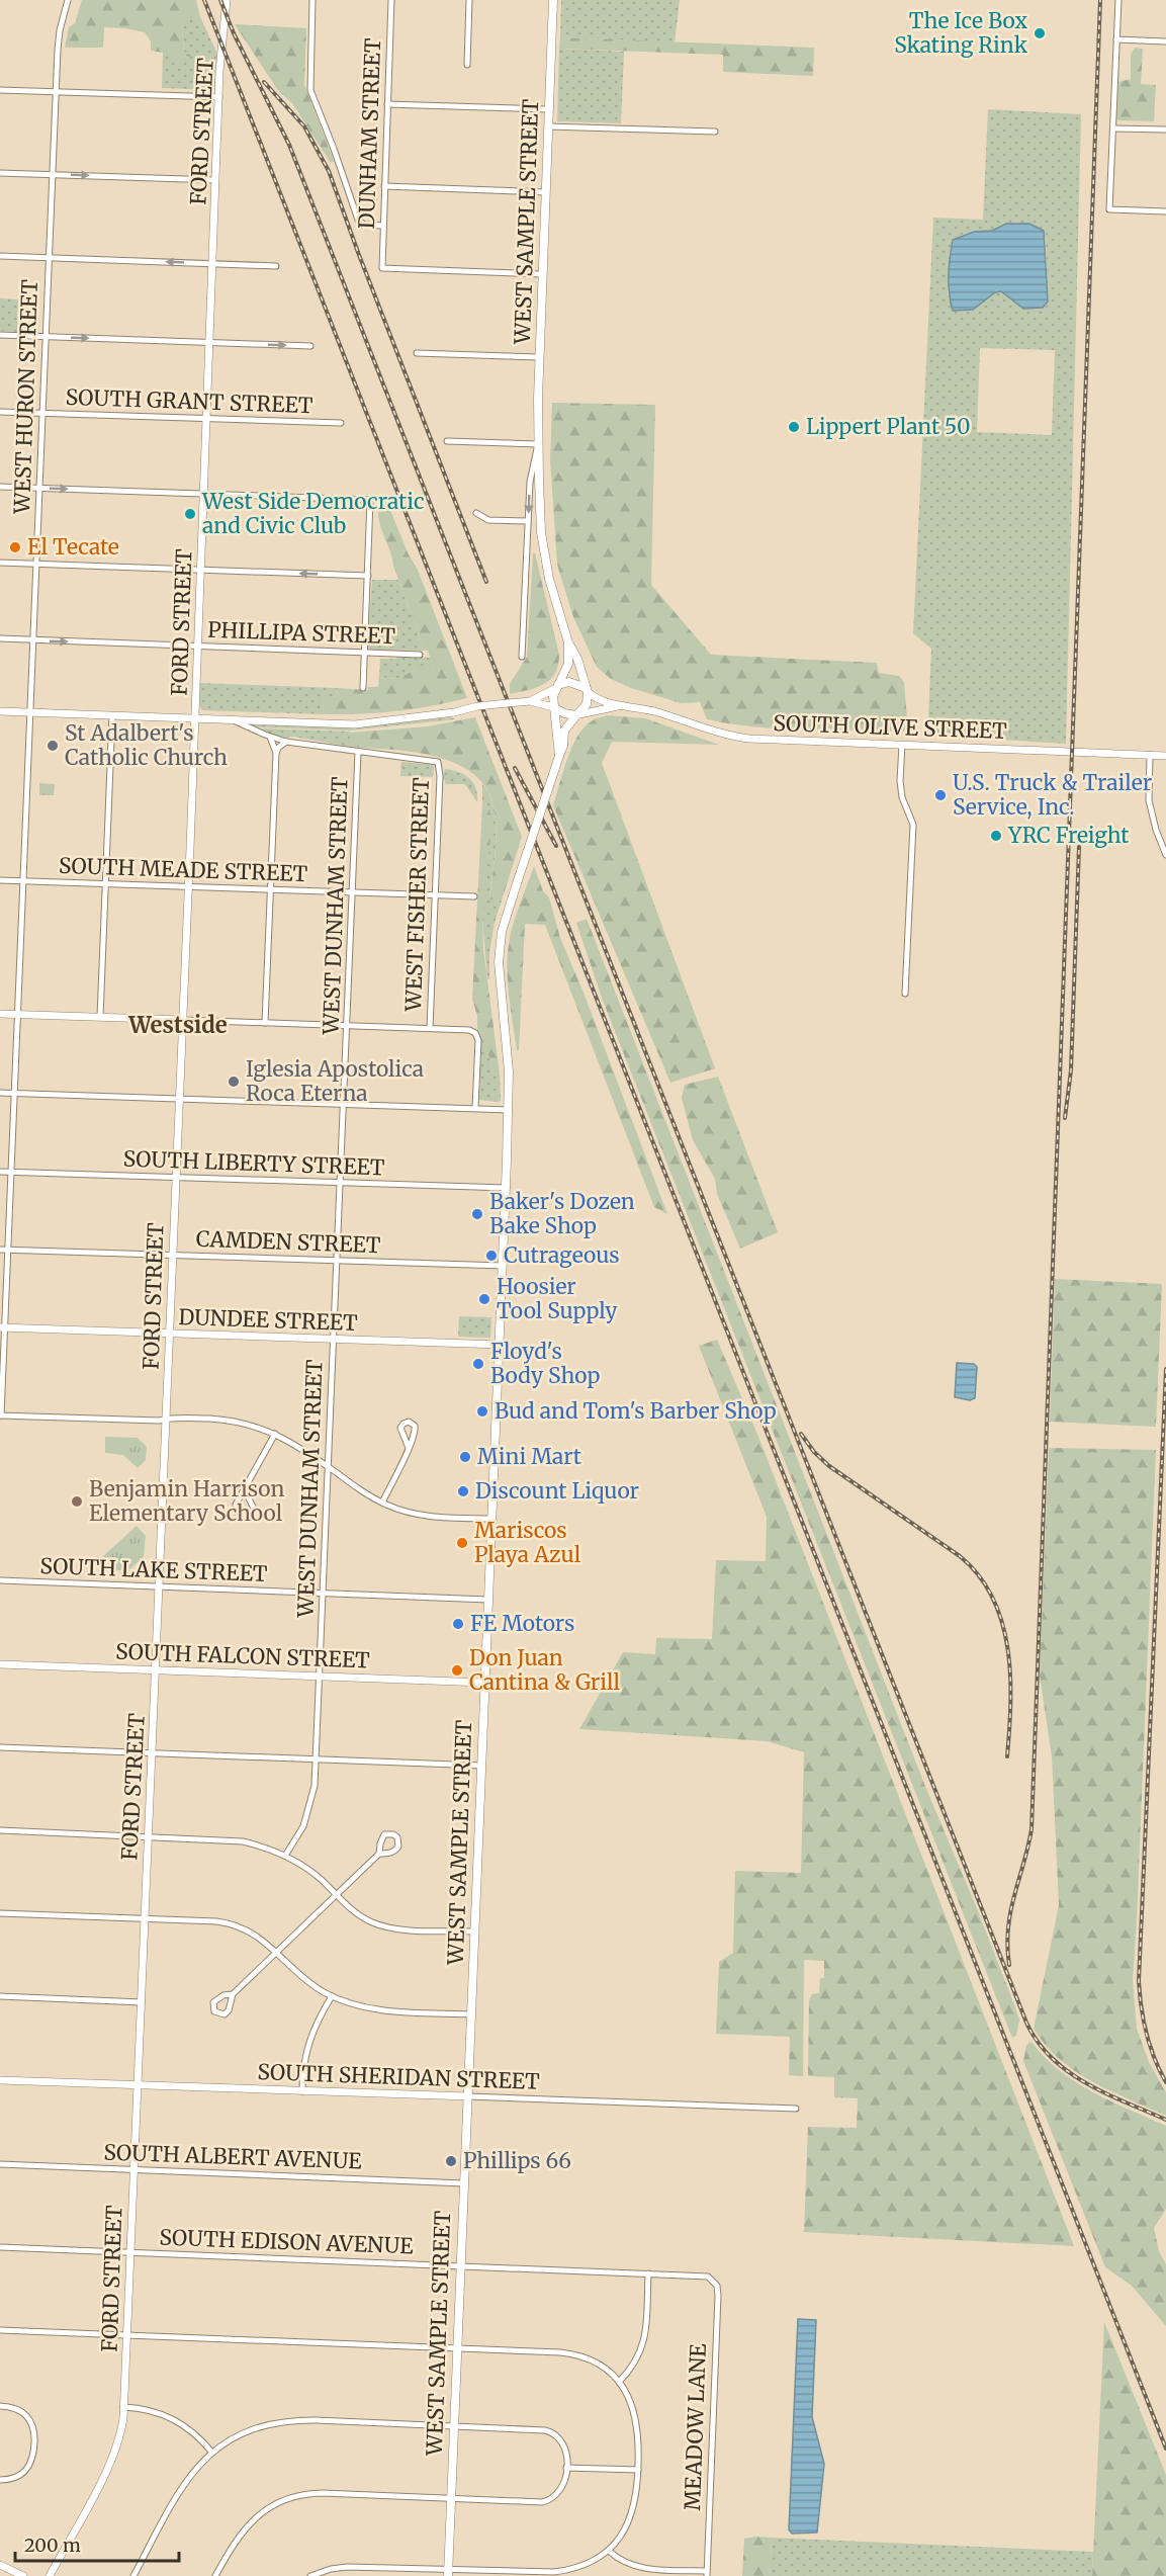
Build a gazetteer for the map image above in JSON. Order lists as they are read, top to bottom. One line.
{"streets":{"main road":["WEST SAMPLE STREET"],"street":["FORD STREET","DUNHAM STREET","WEST HURON STREET","SOUTH GRANT STREET","PHILLIPA STREET","SOUTH OLIVE STREET","SOUTH MEADE STREET","WEST FISHER STREET","WEST DUNHAM STREET","SOUTH LIBERTY STREET","CAMDEN STREET","DUNDEE STREET","SOUTH LAKE STREET","SOUTH FALCON STREET","SOUTH SHERIDAN STREET","SOUTH ALBERT AVENUE","SOUTH EDISON AVENUE","MEADOW LANE"]},"crossings":[["FORD STREET","SOUTH GRANT STREET"],["FORD STREET","PHILLIPA STREET"],["FORD STREET","SOUTH MEADE STREET"],["FORD STREET","SOUTH LIBERTY STREET"],["FORD STREET","CAMDEN STREET"],["FORD STREET","DUNDEE STREET"],["FORD STREET","SOUTH LAKE STREET"],["FORD STREET","SOUTH FALCON STREET"],["FORD STREET","SOUTH SHERIDAN STREET"],["FORD STREET","SOUTH ALBERT AVENUE"],["FORD STREET","SOUTH EDISON AVENUE"],["DUNHAM STREET","WEST SAMPLE STREET"],["WEST SAMPLE STREET","SOUTH OLIVE STREET"],["WEST SAMPLE STREET","SOUTH LIBERTY STREET"],["WEST SAMPLE STREET","CAMDEN STREET"],["WEST SAMPLE STREET","DUNDEE STREET"],["WEST SAMPLE STREET","SOUTH LAKE STREET"],["WEST SAMPLE STREET","SOUTH FALCON STREET"],["WEST SAMPLE STREET","SOUTH SHERIDAN STREET"],["WEST SAMPLE STREET","SOUTH ALBERT AVENUE"],["WEST SAMPLE STREET","SOUTH EDISON AVENUE"],["WEST HURON STREET","SOUTH GRANT STREET"],["WEST HURON STREET","PHILLIPA STREET"],["WEST HURON STREET","SOUTH MEADE STREET"],["WEST HURON STREET","SOUTH LIBERTY STREET"],["WEST HURON STREET","CAMDEN STREET"],["WEST HURON STREET","DUNDEE STREET"],["SOUTH MEADE STREET","WEST FISHER STREET"],["SOUTH MEADE STREET","WEST DUNHAM STREET"],["WEST FISHER STREET","WEST DUNHAM STREET"],["WEST DUNHAM STREET","SOUTH LIBERTY STREET"],["WEST DUNHAM STREET","CAMDEN STREET"],["WEST DUNHAM STREET","DUNDEE STREET"],["WEST DUNHAM STREET","SOUTH LAKE STREET"],["WEST DUNHAM STREET","SOUTH FALCON STREET"],["SOUTH EDISON AVENUE","MEADOW LANE"]],"one_way":["PHILLIPA STREET"],"districts":["Westside"],"places":["The Ice Box Skating Rink","Lippert Plant 50","West Side Democratic and Civic Club","El Tecate","St Adalbert's Catholic Church","U.S. Truck & Trailer Service, Inc.","YRC Freight","Iglesia Apostolica Roca Eterna","Baker's Dozen Bake Shop","Cutrageous","Hoosier Tool Supply","Floyd's Body Shop","Bud and Tom's Barber Shop","Mini Mart","Discount Liquor","Benjamin Harrison Elementary School","Mariscos Playa Azul","FE Motors","Don Juan Cantina & Grill","Phillips 66"],"scale_bar":"200 m"}
